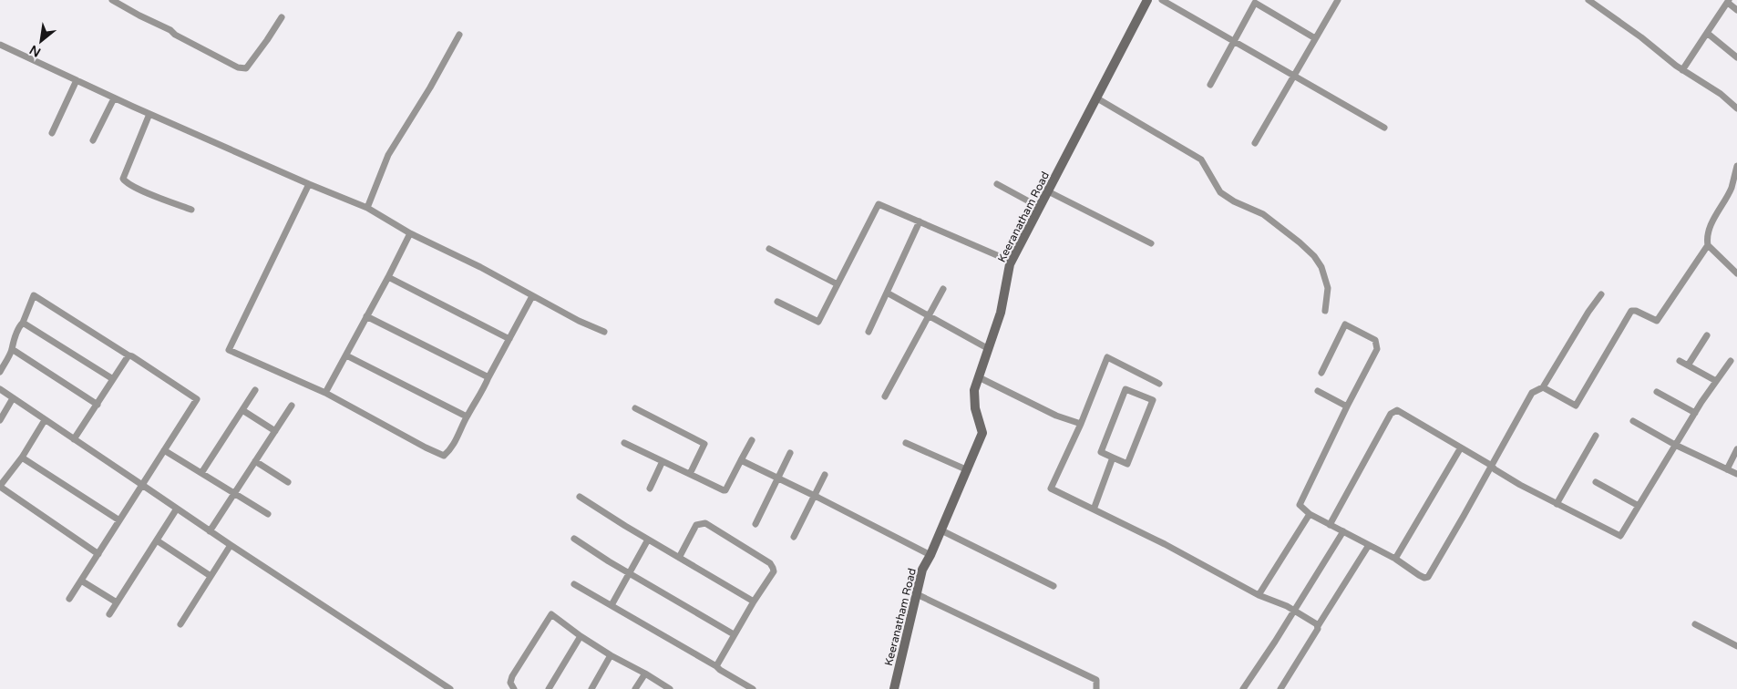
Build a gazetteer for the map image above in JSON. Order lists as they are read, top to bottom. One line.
{"streets":{"street":["Keeranatham Road"]},"north":"bottom left"}
